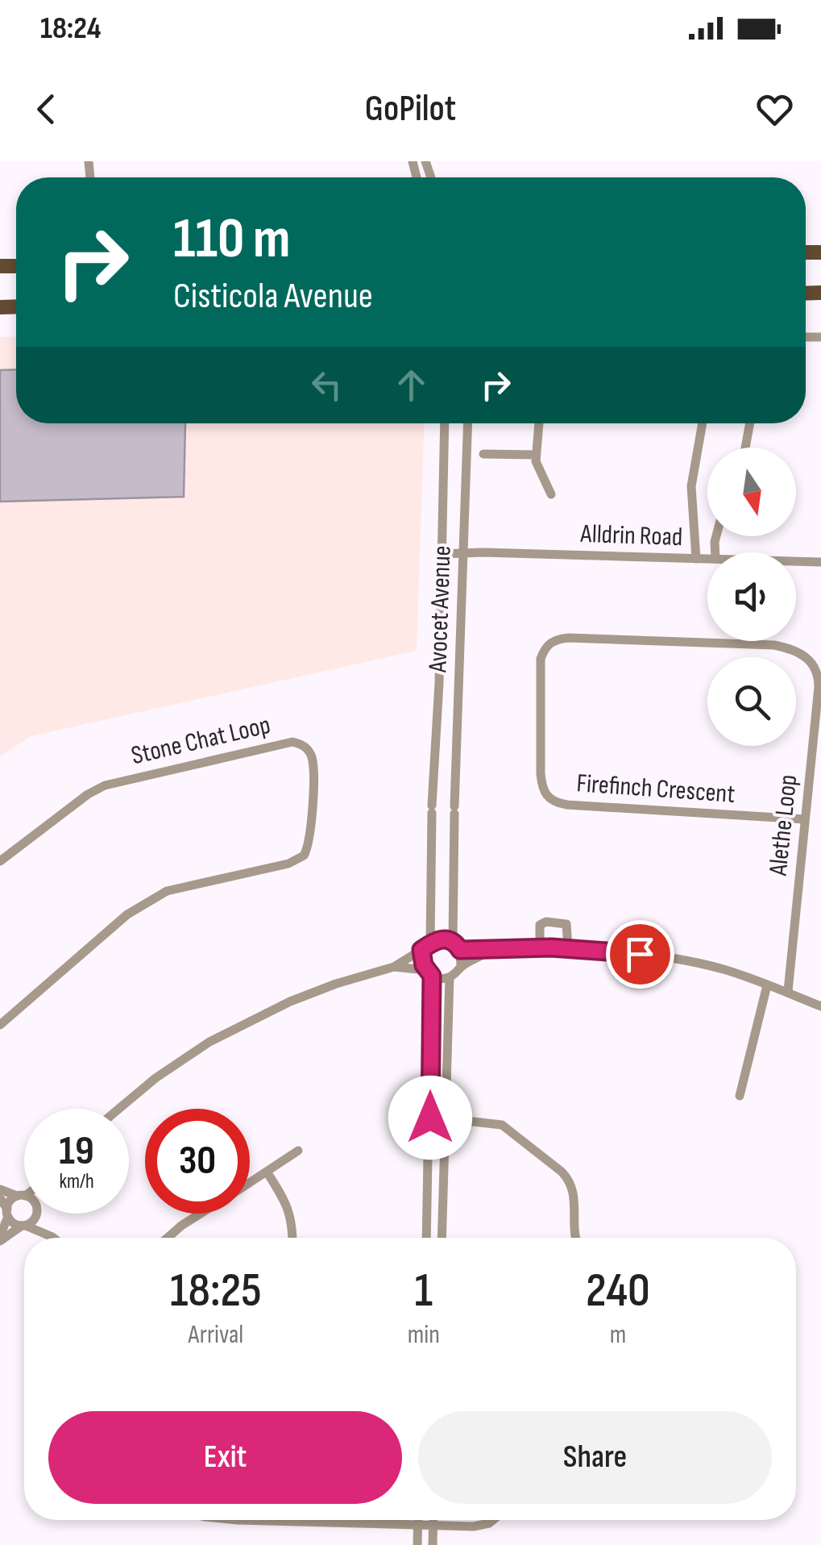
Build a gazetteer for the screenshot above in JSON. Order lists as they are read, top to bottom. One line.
{"streets":{"street":["Alldrin Road","Avocet Avenue","Stone Chat Loop","Firefinch Crescent","Alethe Loop"]},"crossings":[["Alldrin Road","Avocet Avenue"],["Firefinch Crescent","Alethe Loop"]],"north":"bottom","page":{"status":"18:24","header":"GoPilot","turn":["110 m","Cisticola Avenue"],"speed":"19 km/h","limit":"30","eta":["18:25","Arrival","1","min","240","m"],"buttons":["Exit","Share"]}}
